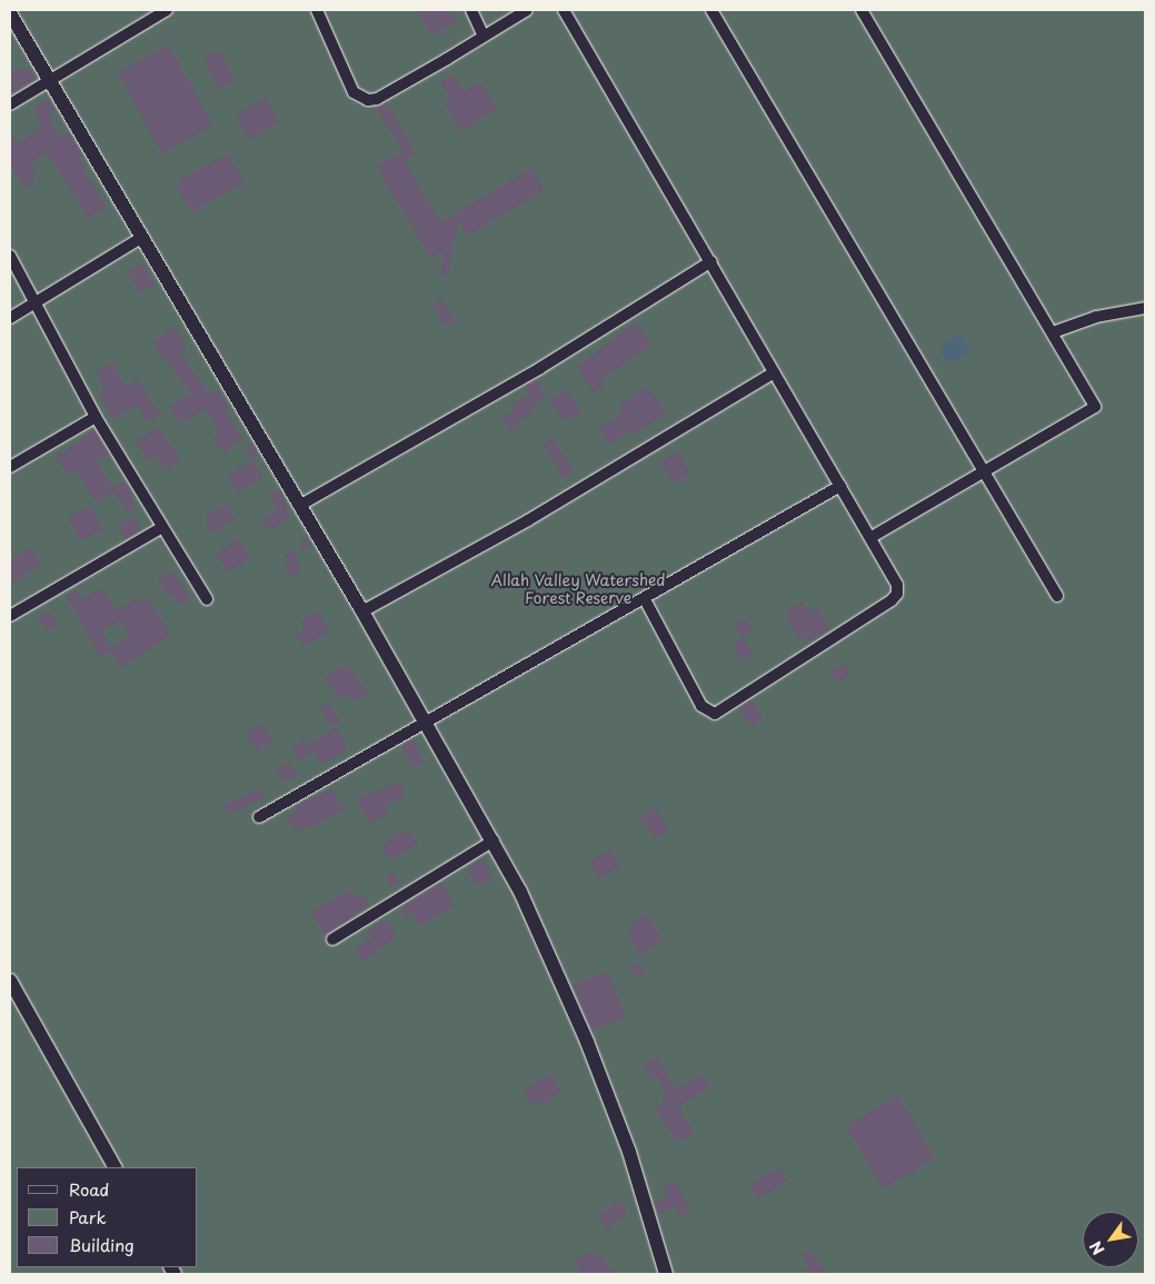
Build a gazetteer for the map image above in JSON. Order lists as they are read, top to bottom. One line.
{"parks":["Allah Valley Watershed Forest Reserve"],"legend":["Road","Park","Building"],"north":"bottom left"}
